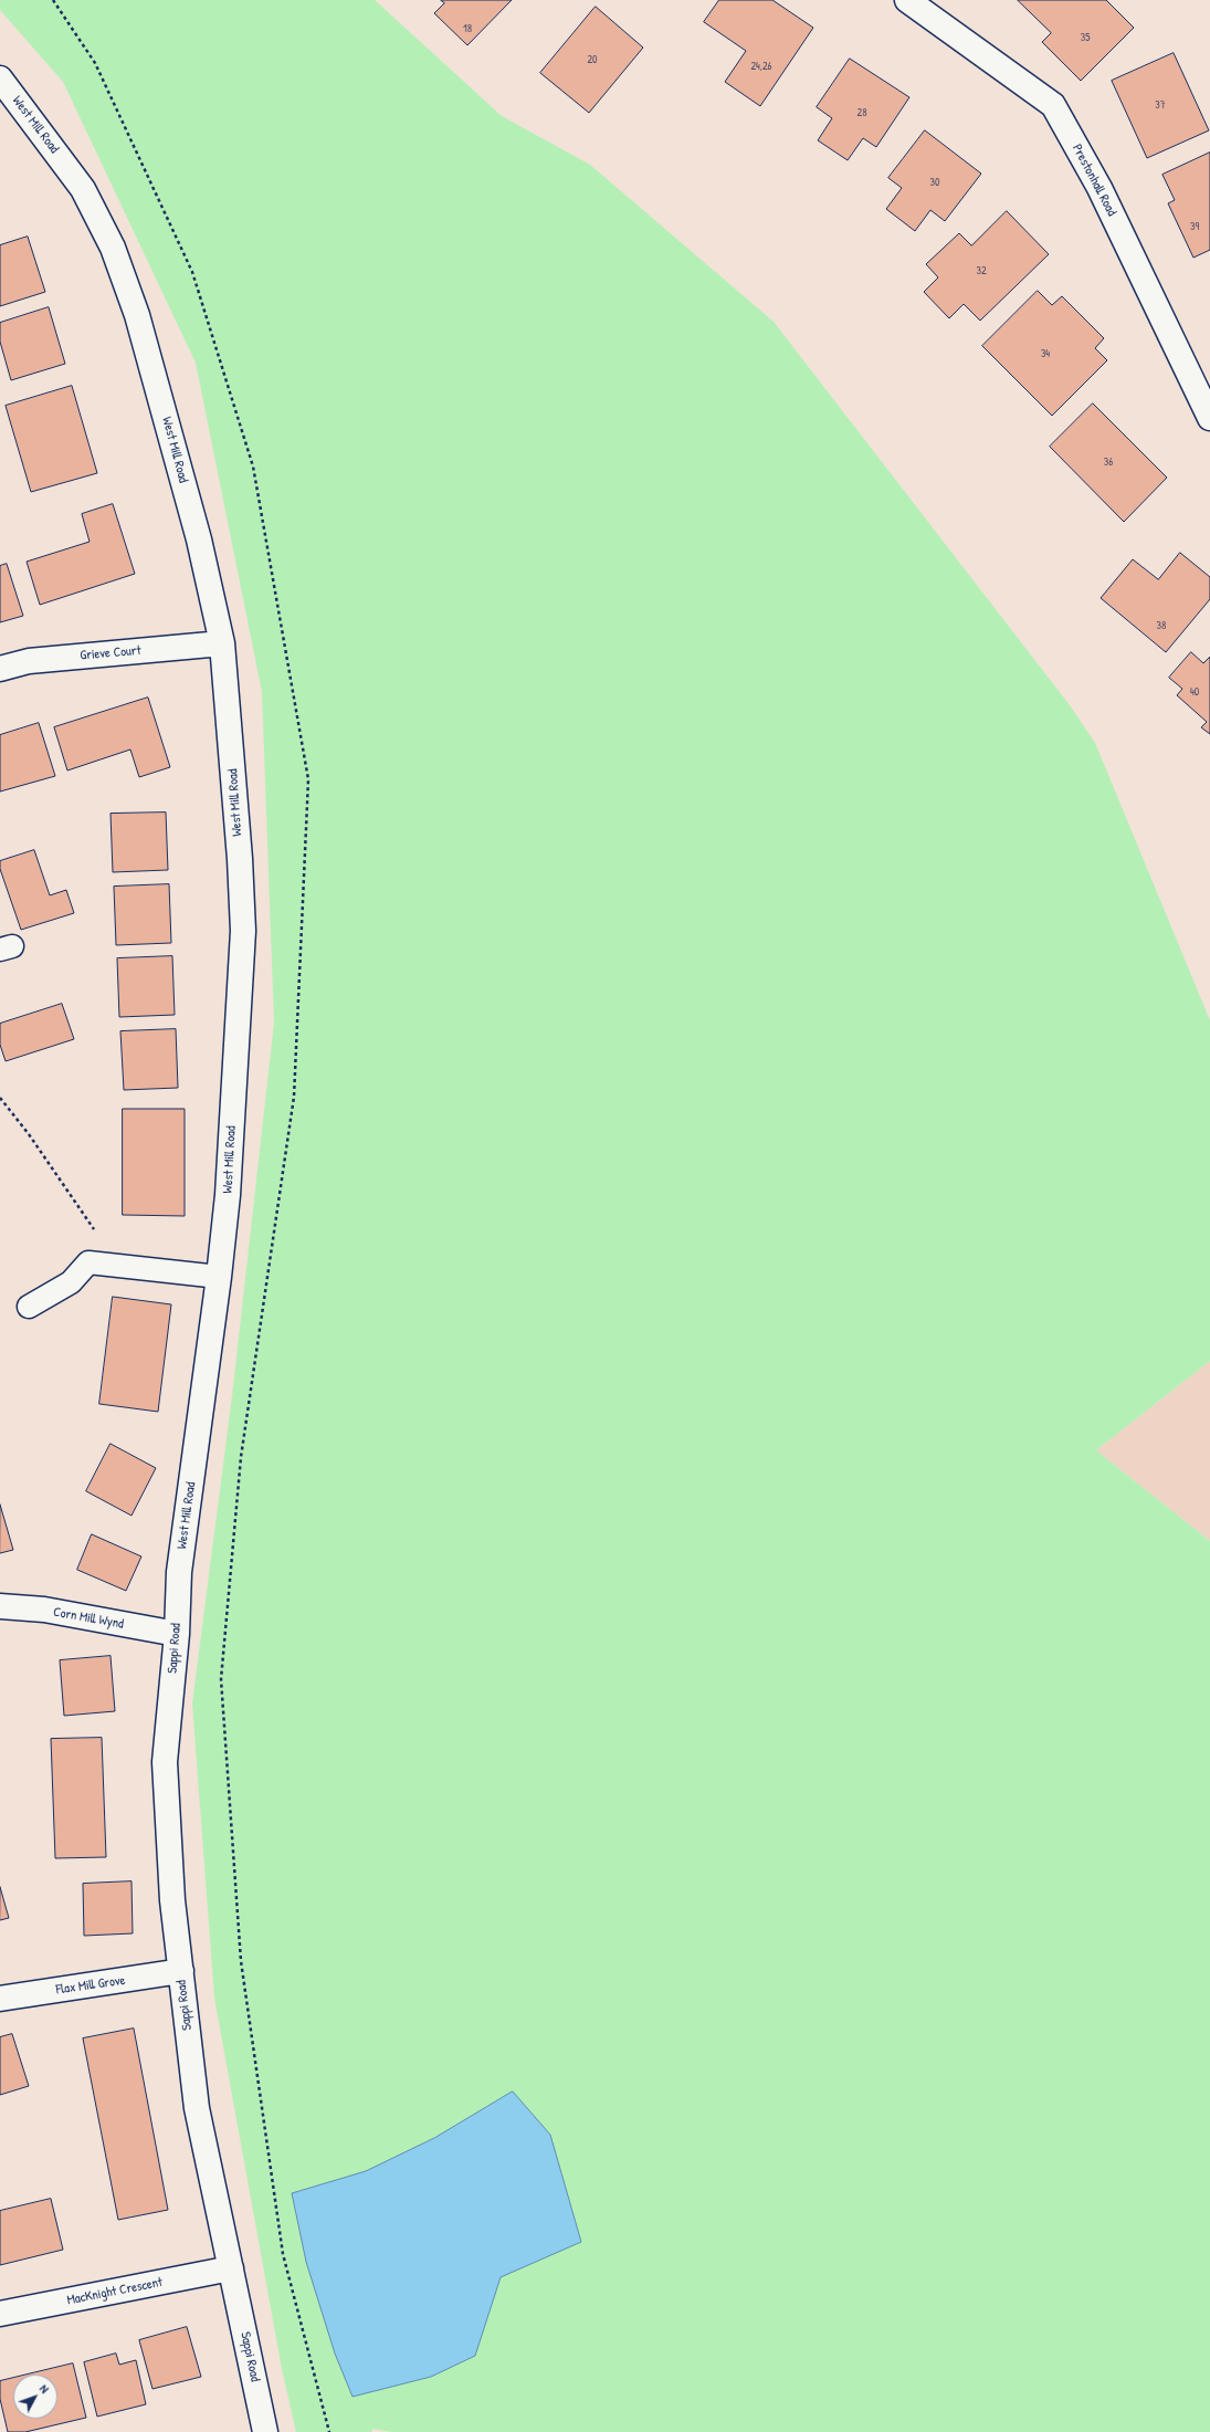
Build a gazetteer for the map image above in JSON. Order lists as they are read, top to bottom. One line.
{"streets":{"street":["West Mill Road","Prestonhall Road","Grieve Court","Corn Mill Wynd","Sappi Road","Flax Mill Grove","MacKnight Crescent"]},"crossings":[["West Mill Road","Grieve Court"],["West Mill Road","Sappi Road"],["Corn Mill Wynd","Sappi Road"],["Sappi Road","Flax Mill Grove"],["Sappi Road","MacKnight Crescent"]],"house_numbers":["18","35","20","24,26","37","28","30","39","32","34","36","38","40"],"north":"top right"}
